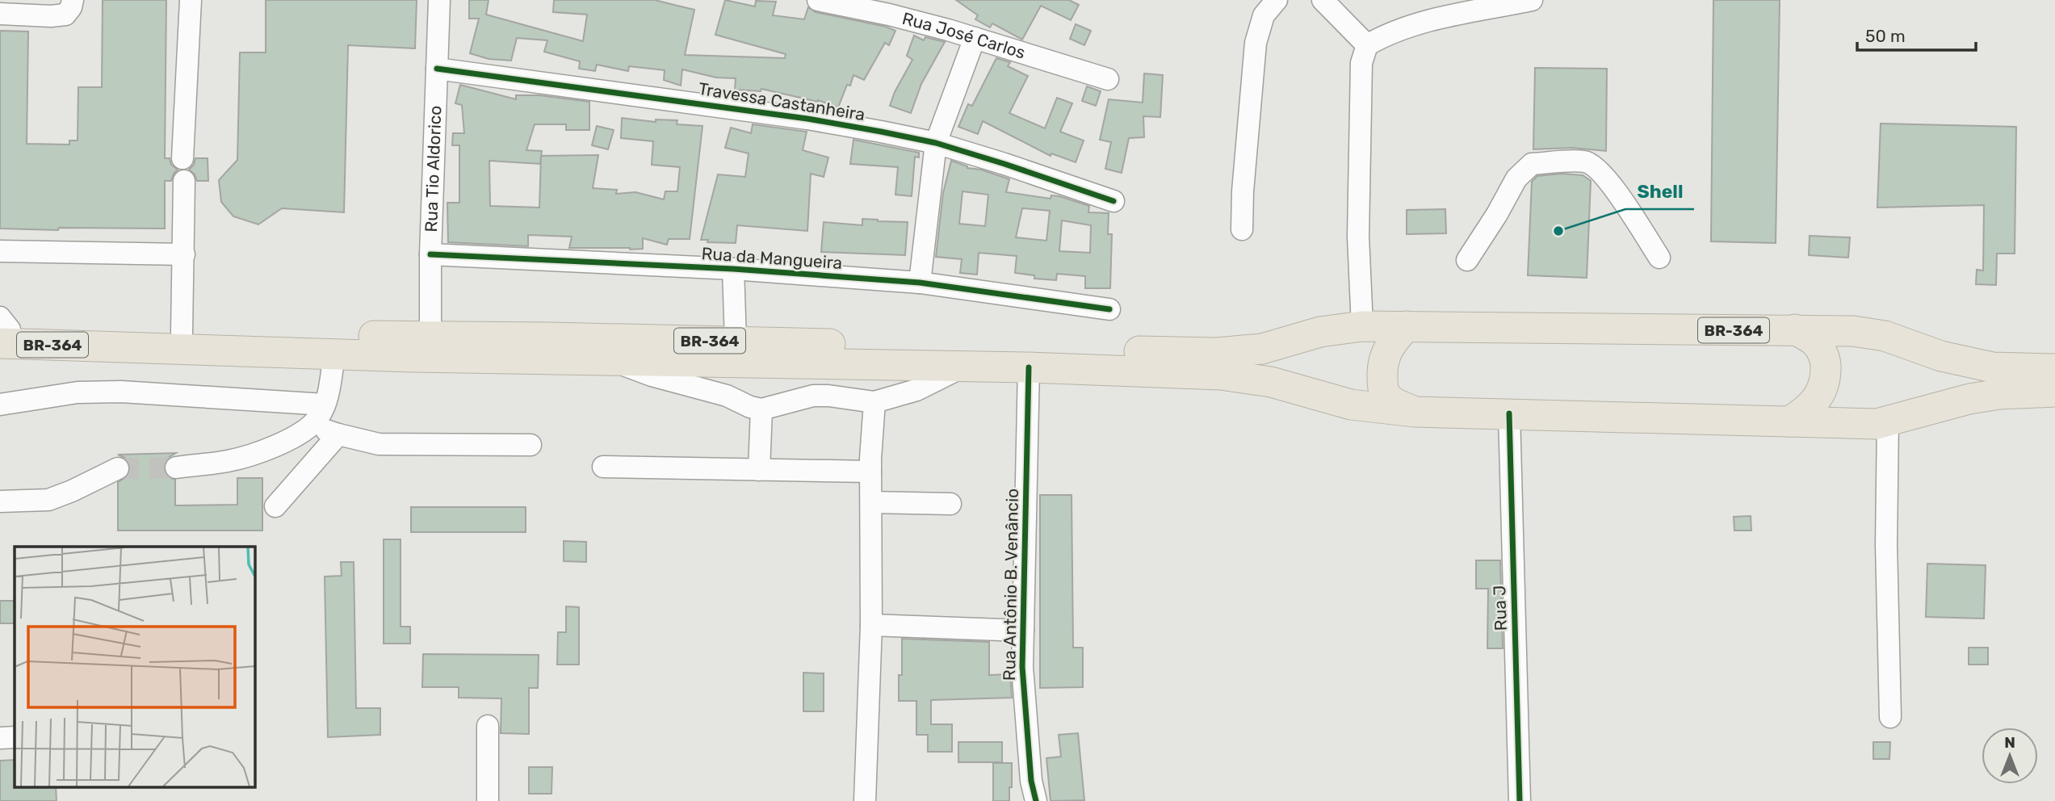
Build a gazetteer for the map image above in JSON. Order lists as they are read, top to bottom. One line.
{"streets":{"highway":["BR-364"],"street":["Rua José Carlos","Travessa Castanheira","Rua Tio Aldorico","Rua da Mangueira","Rua Antônio B. Venâncio","Rua J"]},"crossings":[["Travessa Castanheira","Rua Tio Aldorico"],["Rua Tio Aldorico","Rua da Mangueira"],["Rua Tio Aldorico","BR-364"],["BR-364","Rua Antônio B. Venâncio"],["BR-364","Rua J"]],"places":["Shell"],"scale_bar":"50 m","north":"top"}
